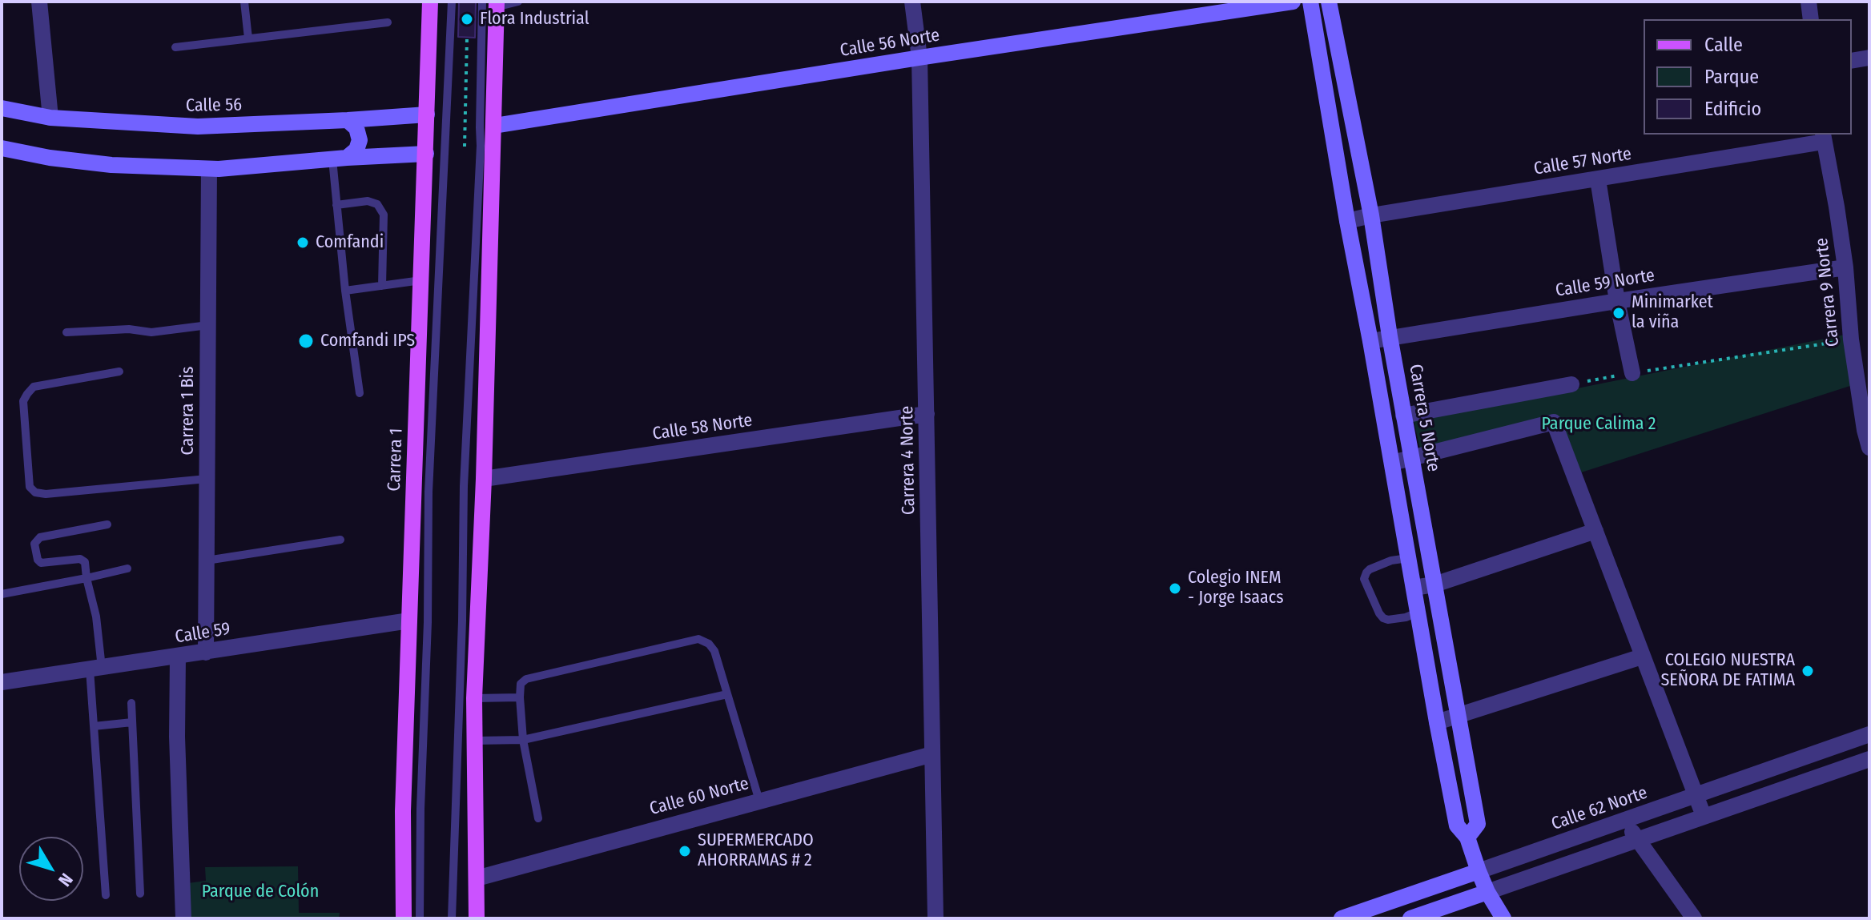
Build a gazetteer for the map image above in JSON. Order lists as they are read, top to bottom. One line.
{"streets":{"main road":["Carrera 1"],"street":["Calle 56 Norte","Calle 56","Calle 57 Norte","Calle 59 Norte","Carrera 9 Norte","Carrera 1 Bis","Carrera 5 Norte","Calle 58 Norte","Carrera 4 Norte","Calle 59","Calle 60 Norte","Calle 62 Norte"]},"crossings":[["Calle 56 Norte","Carrera 4 Norte"],["Calle 56","Carrera 1"],["Calle 57 Norte","Carrera 9 Norte"],["Calle 57 Norte","Carrera 5 Norte"],["Calle 59 Norte","Carrera 9 Norte"],["Calle 59 Norte","Carrera 5 Norte"],["Carrera 1 Bis","Calle 59"],["Calle 58 Norte","Carrera 4 Norte"],["Carrera 1","Calle 59"],["Carrera 4 Norte","Calle 60 Norte"]],"parks":["Parque Calima 2","Parque de Colón"],"places":["Flora Industrial","Comfandi","Minimarket la viña","Comfandi IPS","Colegio INEM - Jorge Isaacs","COLEGIO NUESTRA SEÑORA DE FATIMA","SUPERMERCADO AHORRAMAS # 2"],"legend":["Calle","Parque","Edificio"],"north":"bottom right"}
